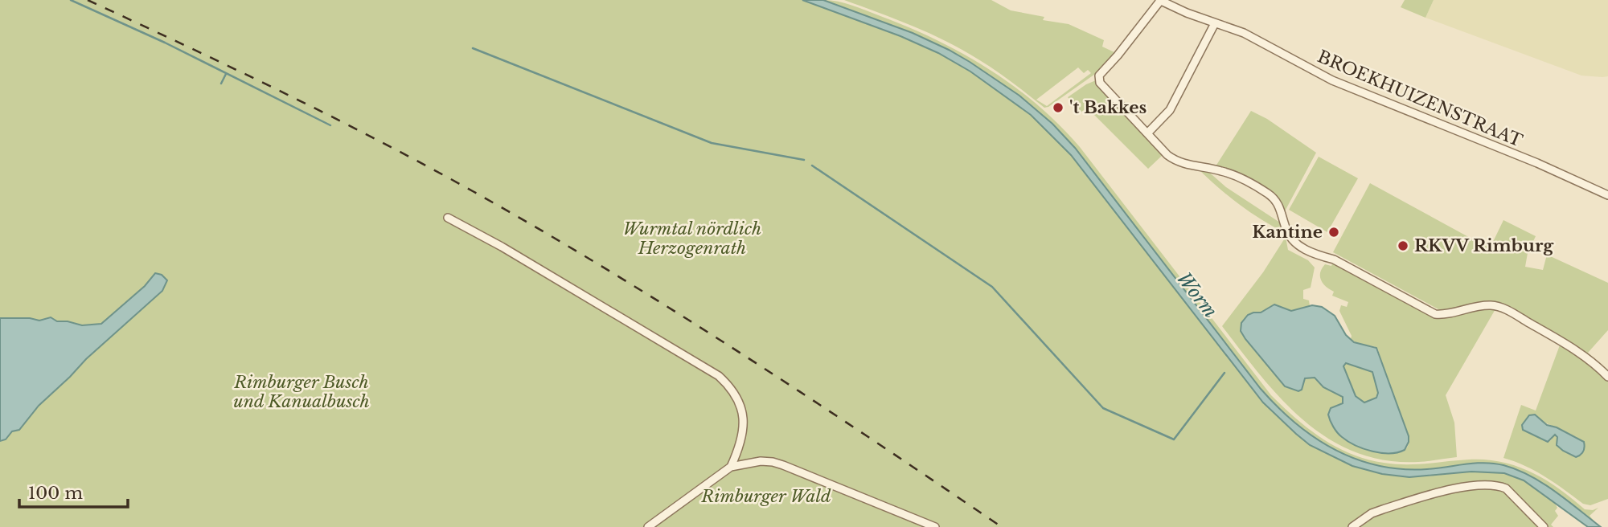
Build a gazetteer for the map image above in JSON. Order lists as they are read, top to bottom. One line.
{"streets":{"street":["BROEKHUIZENSTRAAT"]},"water":["Worm"],"parks":["Wurmtal nördlich Herzogenrath","Rimburger Busch und Kanualbusch","Rimburger Wald"],"places":["'t Bakkes","Kantine","RKVV Rimburg"],"scale_bar":"100 m"}
